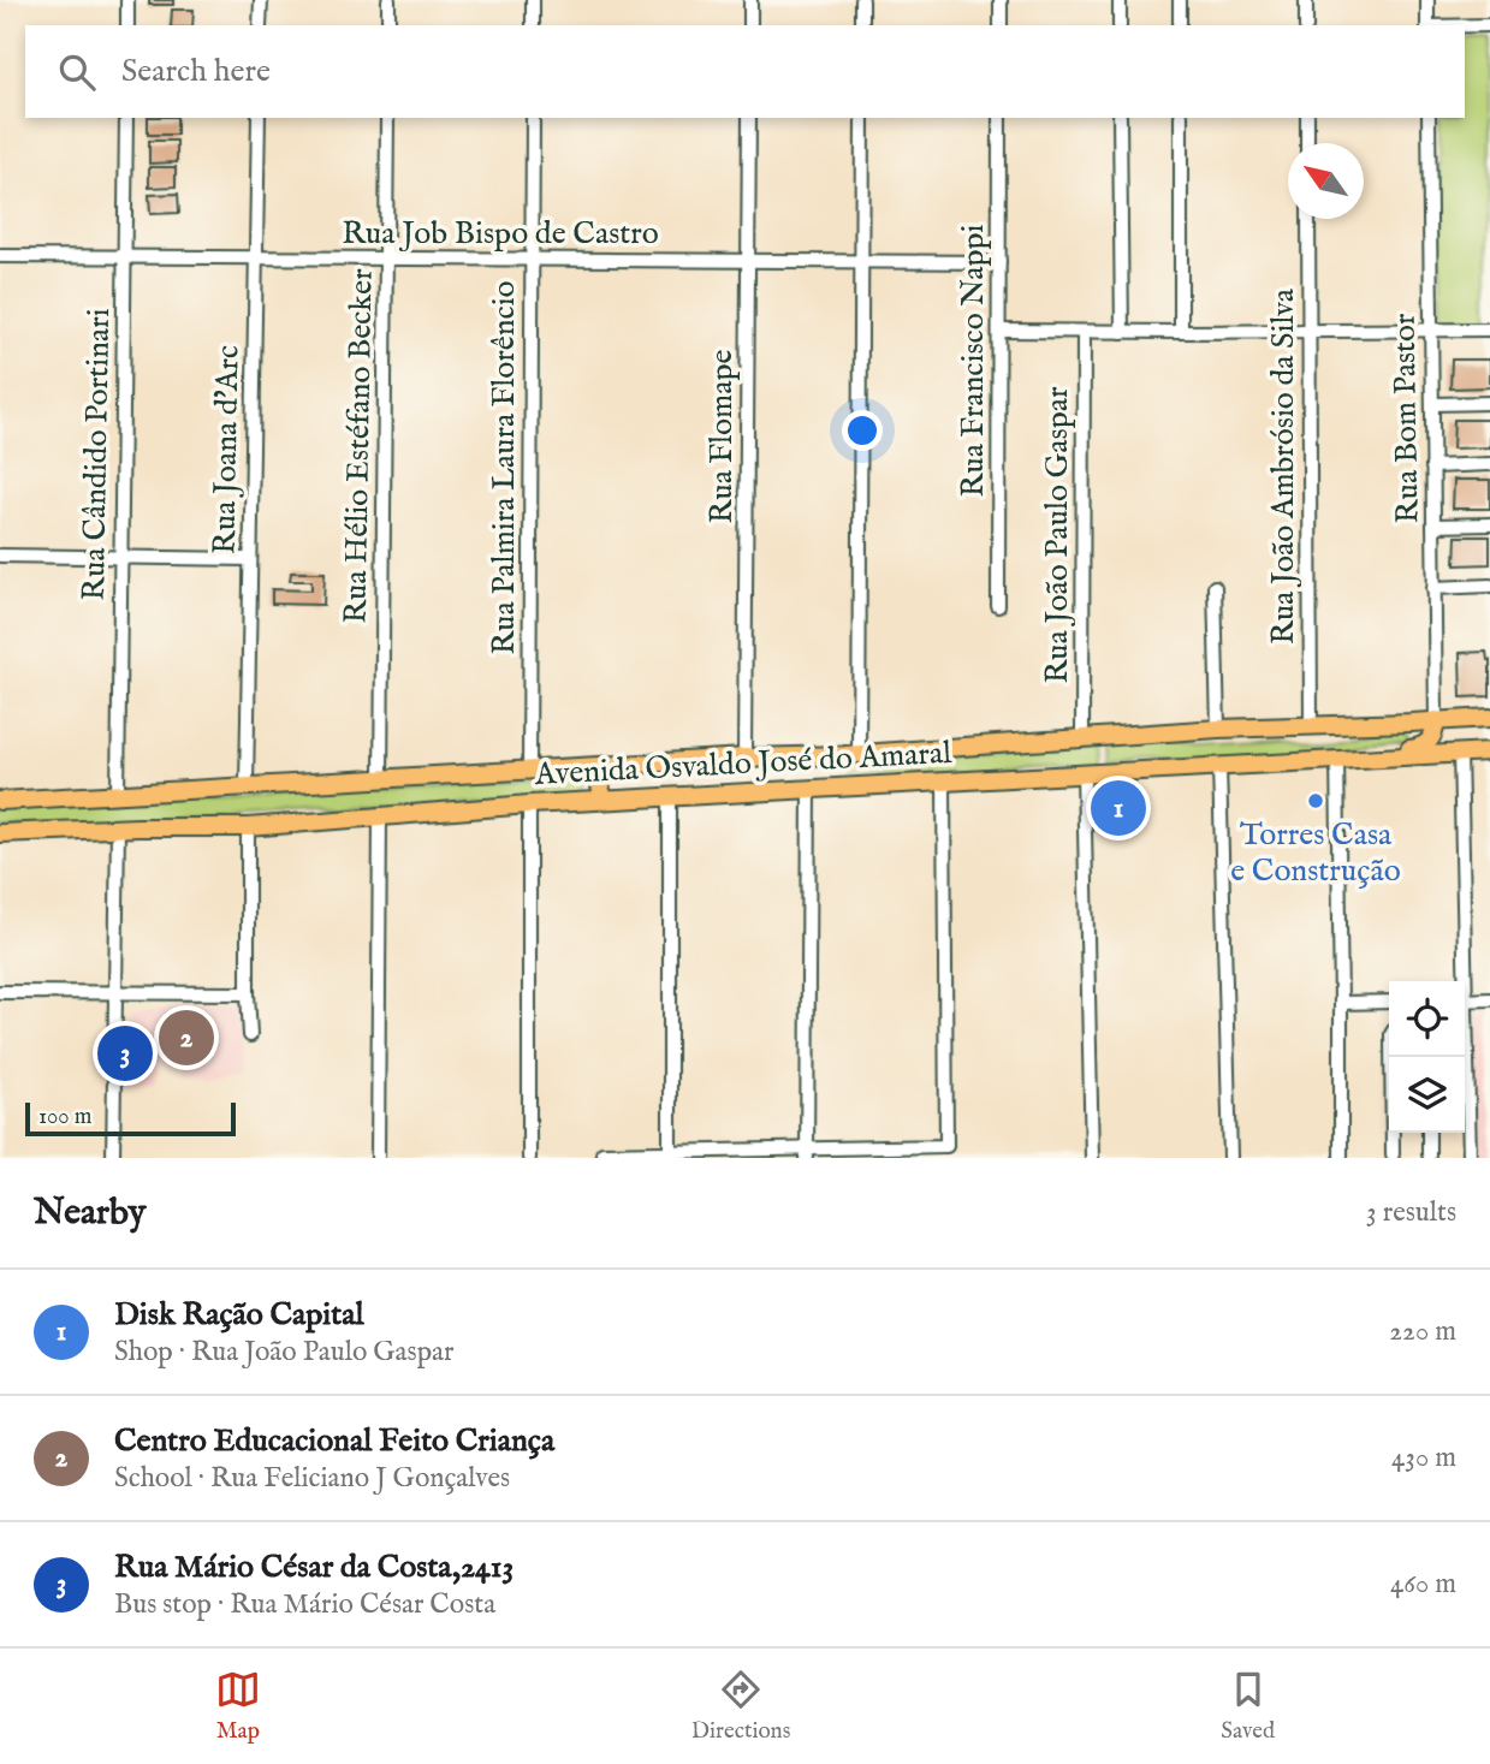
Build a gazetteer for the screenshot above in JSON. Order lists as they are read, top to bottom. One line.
{"streets":{"main road":["Avenida Osvaldo José do Amaral"],"street":["Rua Job Bispo de Castro","Rua Francisco Nappi","Rua Bom Pastor","Rua Flomape","Rua Hélio Estéfano Becker","Rua Joana d'Arc","Rua Cândido Portinari","Rua João Ambrósio da Silva","Rua Palmira Laura Florêncio","Rua João Paulo Gaspar"]},"crossings":[["Rua Job Bispo de Castro","Rua Francisco Nappi"],["Rua Job Bispo de Castro","Rua Flomape"],["Rua Job Bispo de Castro","Rua Hélio Estéfano Becker"],["Rua Job Bispo de Castro","Rua Joana d'Arc"],["Rua Job Bispo de Castro","Rua Cândido Portinari"],["Rua Job Bispo de Castro","Rua Palmira Laura Florêncio"],["Rua Bom Pastor","Avenida Osvaldo José do Amaral"],["Rua Flomape","Avenida Osvaldo José do Amaral"],["Rua Hélio Estéfano Becker","Avenida Osvaldo José do Amaral"],["Rua Joana d'Arc","Avenida Osvaldo José do Amaral"],["Rua Cândido Portinari","Avenida Osvaldo José do Amaral"],["Rua João Ambrósio da Silva","Avenida Osvaldo José do Amaral"],["Rua Palmira Laura Florêncio","Avenida Osvaldo José do Amaral"],["Rua João Paulo Gaspar","Avenida Osvaldo José do Amaral"]],"places":["Torres Casa e Construção"],"scale_bar":"100 m","north":"top left","page":{"search":"Search here","pins":["1","2","3"],"scale":"100 m","heading":["Nearby","3 results"],"list":[{"mark":"1","name":"Disk Ração Capital","note":"Shop · Rua João Paulo Gaspar","value":"220 m"},{"mark":"2","name":"Centro Educacional Feito Criança","note":"School · Rua Feliciano J Gonçalves","value":"430 m"},{"mark":"3","name":"Rua Mário César da Costa,2413","note":"Bus stop · Rua Mário César Costa","value":"460 m"}],"nav":["Map","Directions","Saved"]}}
